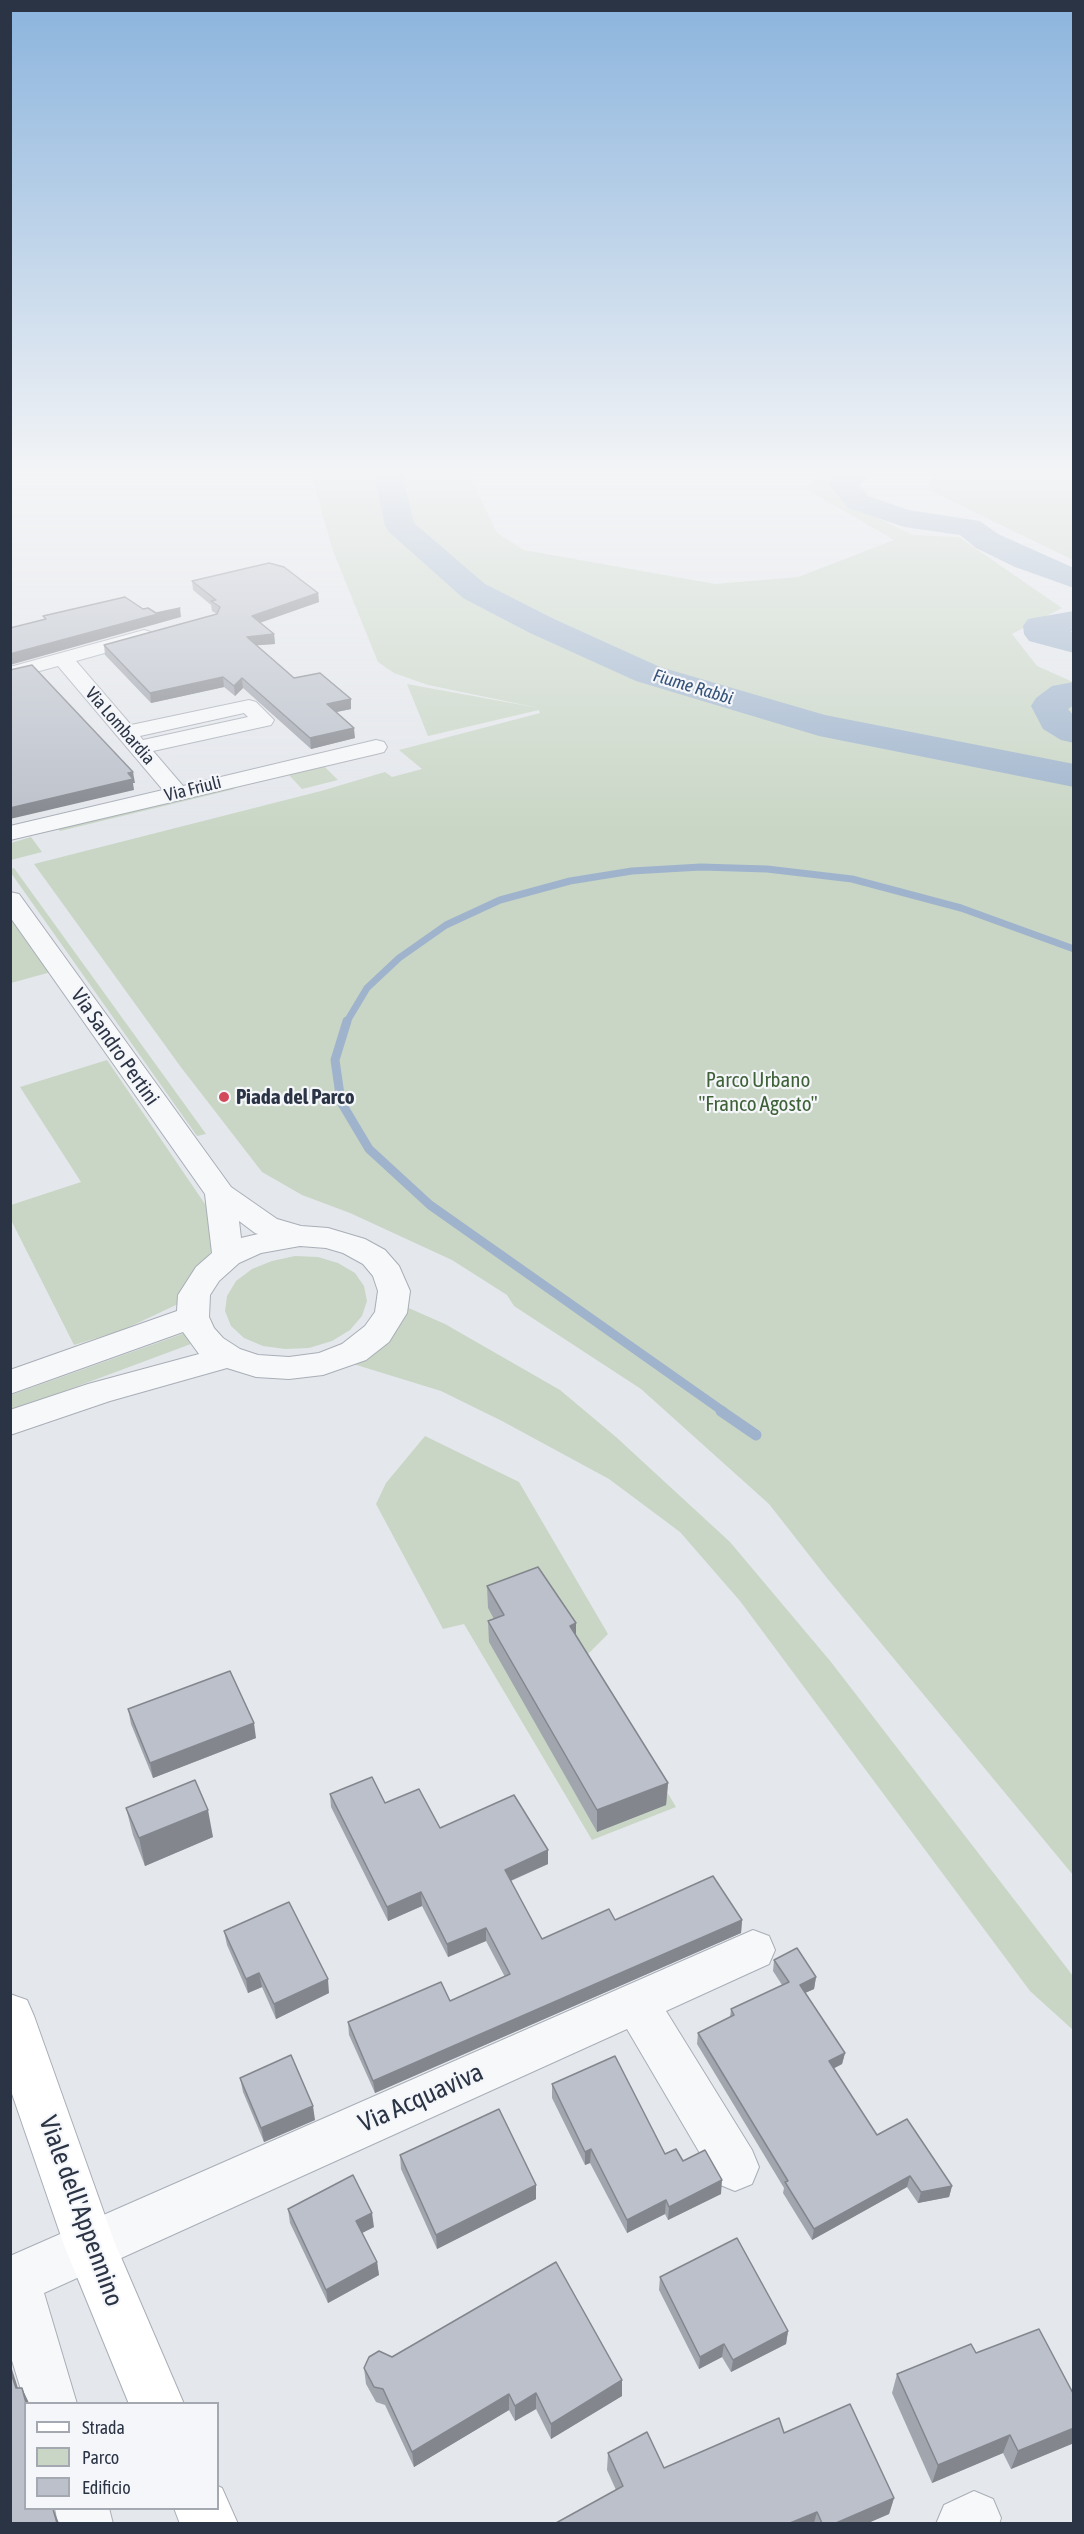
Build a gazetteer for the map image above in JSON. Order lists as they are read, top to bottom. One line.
{"streets":{"main road":["Viale dell'Appennino"],"street":["Via Lombardia","Via Friuli","Via Sandro Pertini","Via Acquaviva"]},"crossings":[["Via Lombardia","Via Friuli"],["Via Acquaviva","Viale dell'Appennino"]],"water":["Fiume Rabbi"],"parks":["Parco Urbano \"Franco Agosto\""],"places":["Piada del Parco"],"legend":["Strada","Parco","Edificio"]}
